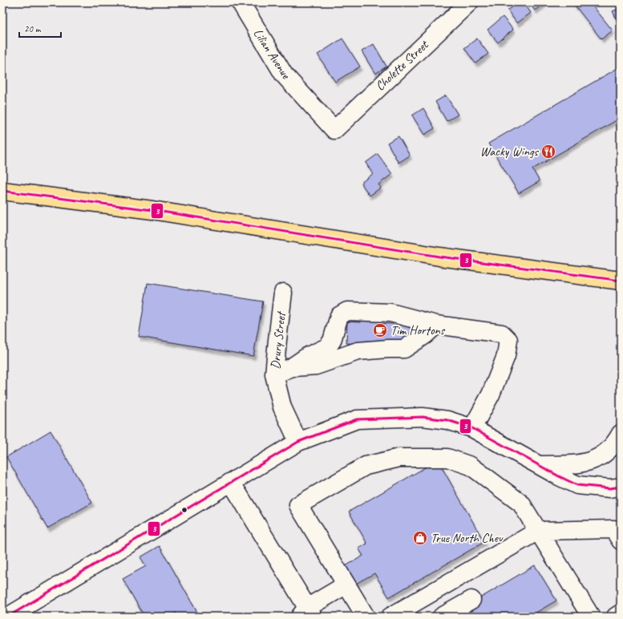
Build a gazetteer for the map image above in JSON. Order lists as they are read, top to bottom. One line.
{"streets":{"street":["Lilian Avenue","Cholette Street","Drury Street"]},"crossings":[["Lilian Avenue","Cholette Street"]],"places":{"restaurant":["Wacky Wings"],"cafe":["Tim Hortons"],"shop":["True North Chev"]},"lines":["transit line 3"],"scale_bar":"20 m"}
